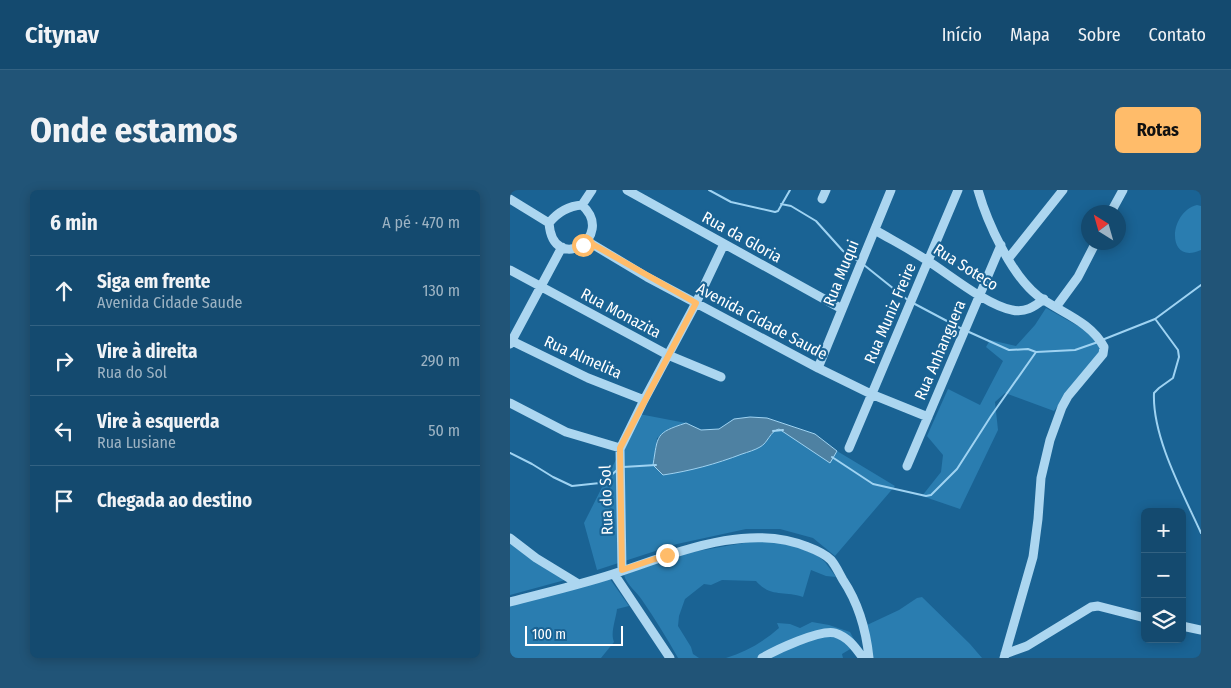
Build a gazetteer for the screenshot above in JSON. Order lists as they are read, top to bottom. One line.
{"streets":{"street":["Rua da Gloria","Rua Soteco","Rua Muqui","Rua Monazita","Rua Muniz Freire","Avenida Cidade Saude","Rua Anhanguera","Rua Almelita","Rua do Sol"]},"crossings":[["Rua da Gloria","Rua Muqui"],["Rua da Gloria","Rua do Sol"],["Rua Soteco","Rua Muqui"],["Rua Soteco","Rua Muniz Freire"],["Rua Soteco","Rua Anhanguera"],["Rua Muqui","Avenida Cidade Saude"],["Rua Monazita","Rua do Sol"],["Rua Muniz Freire","Avenida Cidade Saude"],["Avenida Cidade Saude","Rua Anhanguera"],["Avenida Cidade Saude","Rua do Sol"],["Rua Almelita","Rua do Sol"]],"scale_bar":"100 m","north":"top left","page":{"header":"Citynav","nav":["Início","Mapa","Sobre","Contato"],"buttons":"Rotas","title":"Onde estamos","heading":["6 min","A pé · 470 m"],"list":[["Siga em frente","Avenida Cidade Saude","130 m"],["Vire à direita","Rua do Sol","290 m"],["Vire à esquerda","Rua Lusiane","50 m"],"Chegada ao destino"],"map_buttons":["+","−"],"scale":"100 m"}}
